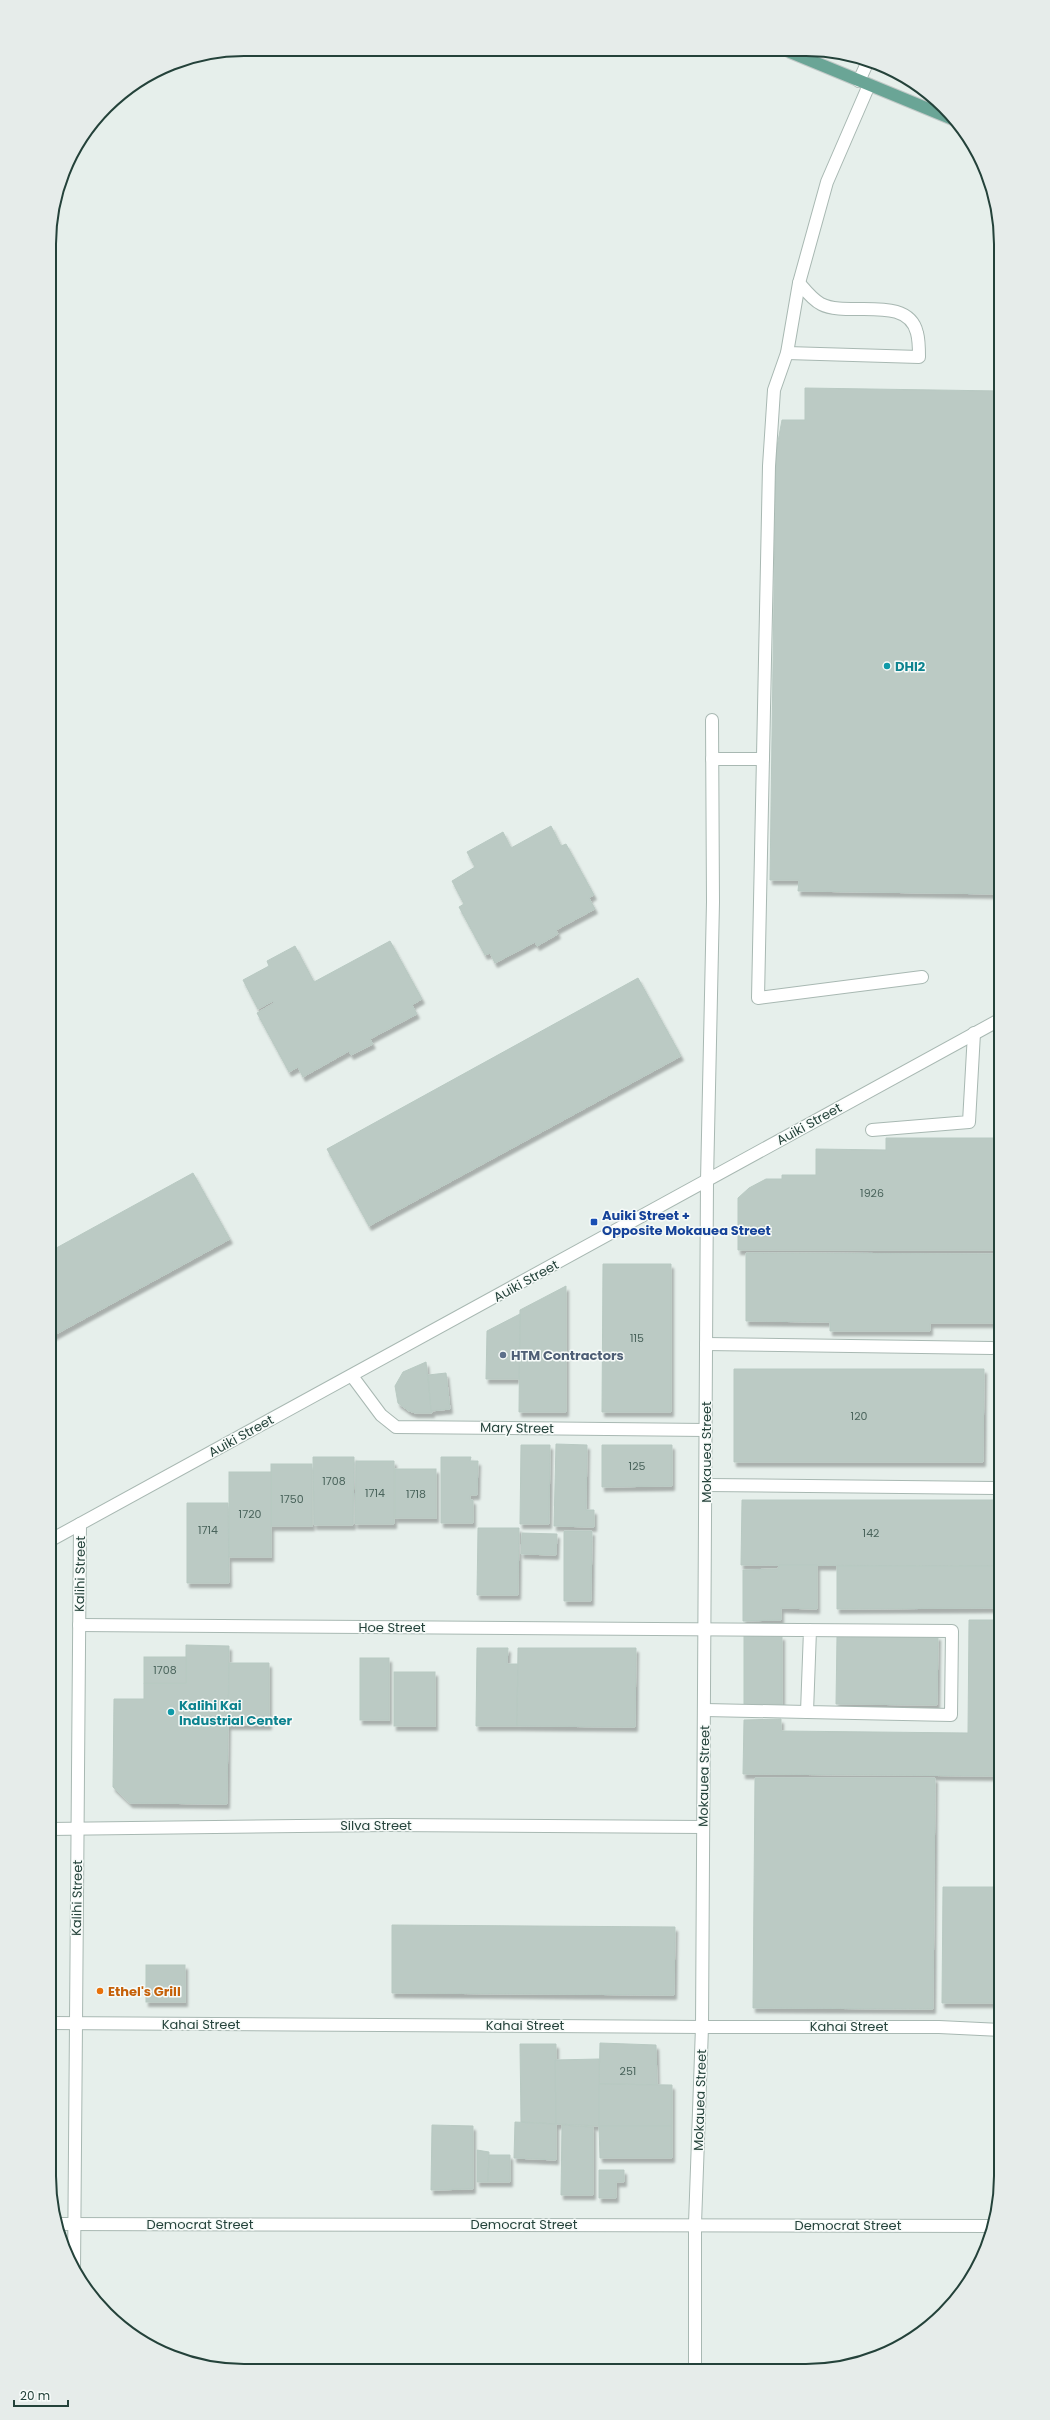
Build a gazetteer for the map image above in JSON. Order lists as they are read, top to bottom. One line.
{"streets":{"street":["Auiki Street","Mary Street","Mokauea Street","Kalihi Street","Hoe Street","Silva Street","Kahai Street","Democrat Street"]},"crossings":[["Auiki Street","Mary Street"],["Auiki Street","Mokauea Street"],["Auiki Street","Kalihi Street"],["Mary Street","Mokauea Street"],["Mokauea Street","Hoe Street"],["Mokauea Street","Silva Street"],["Mokauea Street","Kahai Street"],["Mokauea Street","Democrat Street"],["Kalihi Street","Hoe Street"],["Kalihi Street","Silva Street"],["Kalihi Street","Kahai Street"],["Kalihi Street","Democrat Street"]],"places":{"other":["DHI2","HTM Contractors","Kalihi Kai Industrial Center","Ethel's Grill"],"transit":["Auiki Street + Opposite Mokauea Street"]},"house_numbers":["1926","115","120","125","1708","1714","1718","1750","1720","1714","142","1708","251"],"scale_bar":"20 m"}
